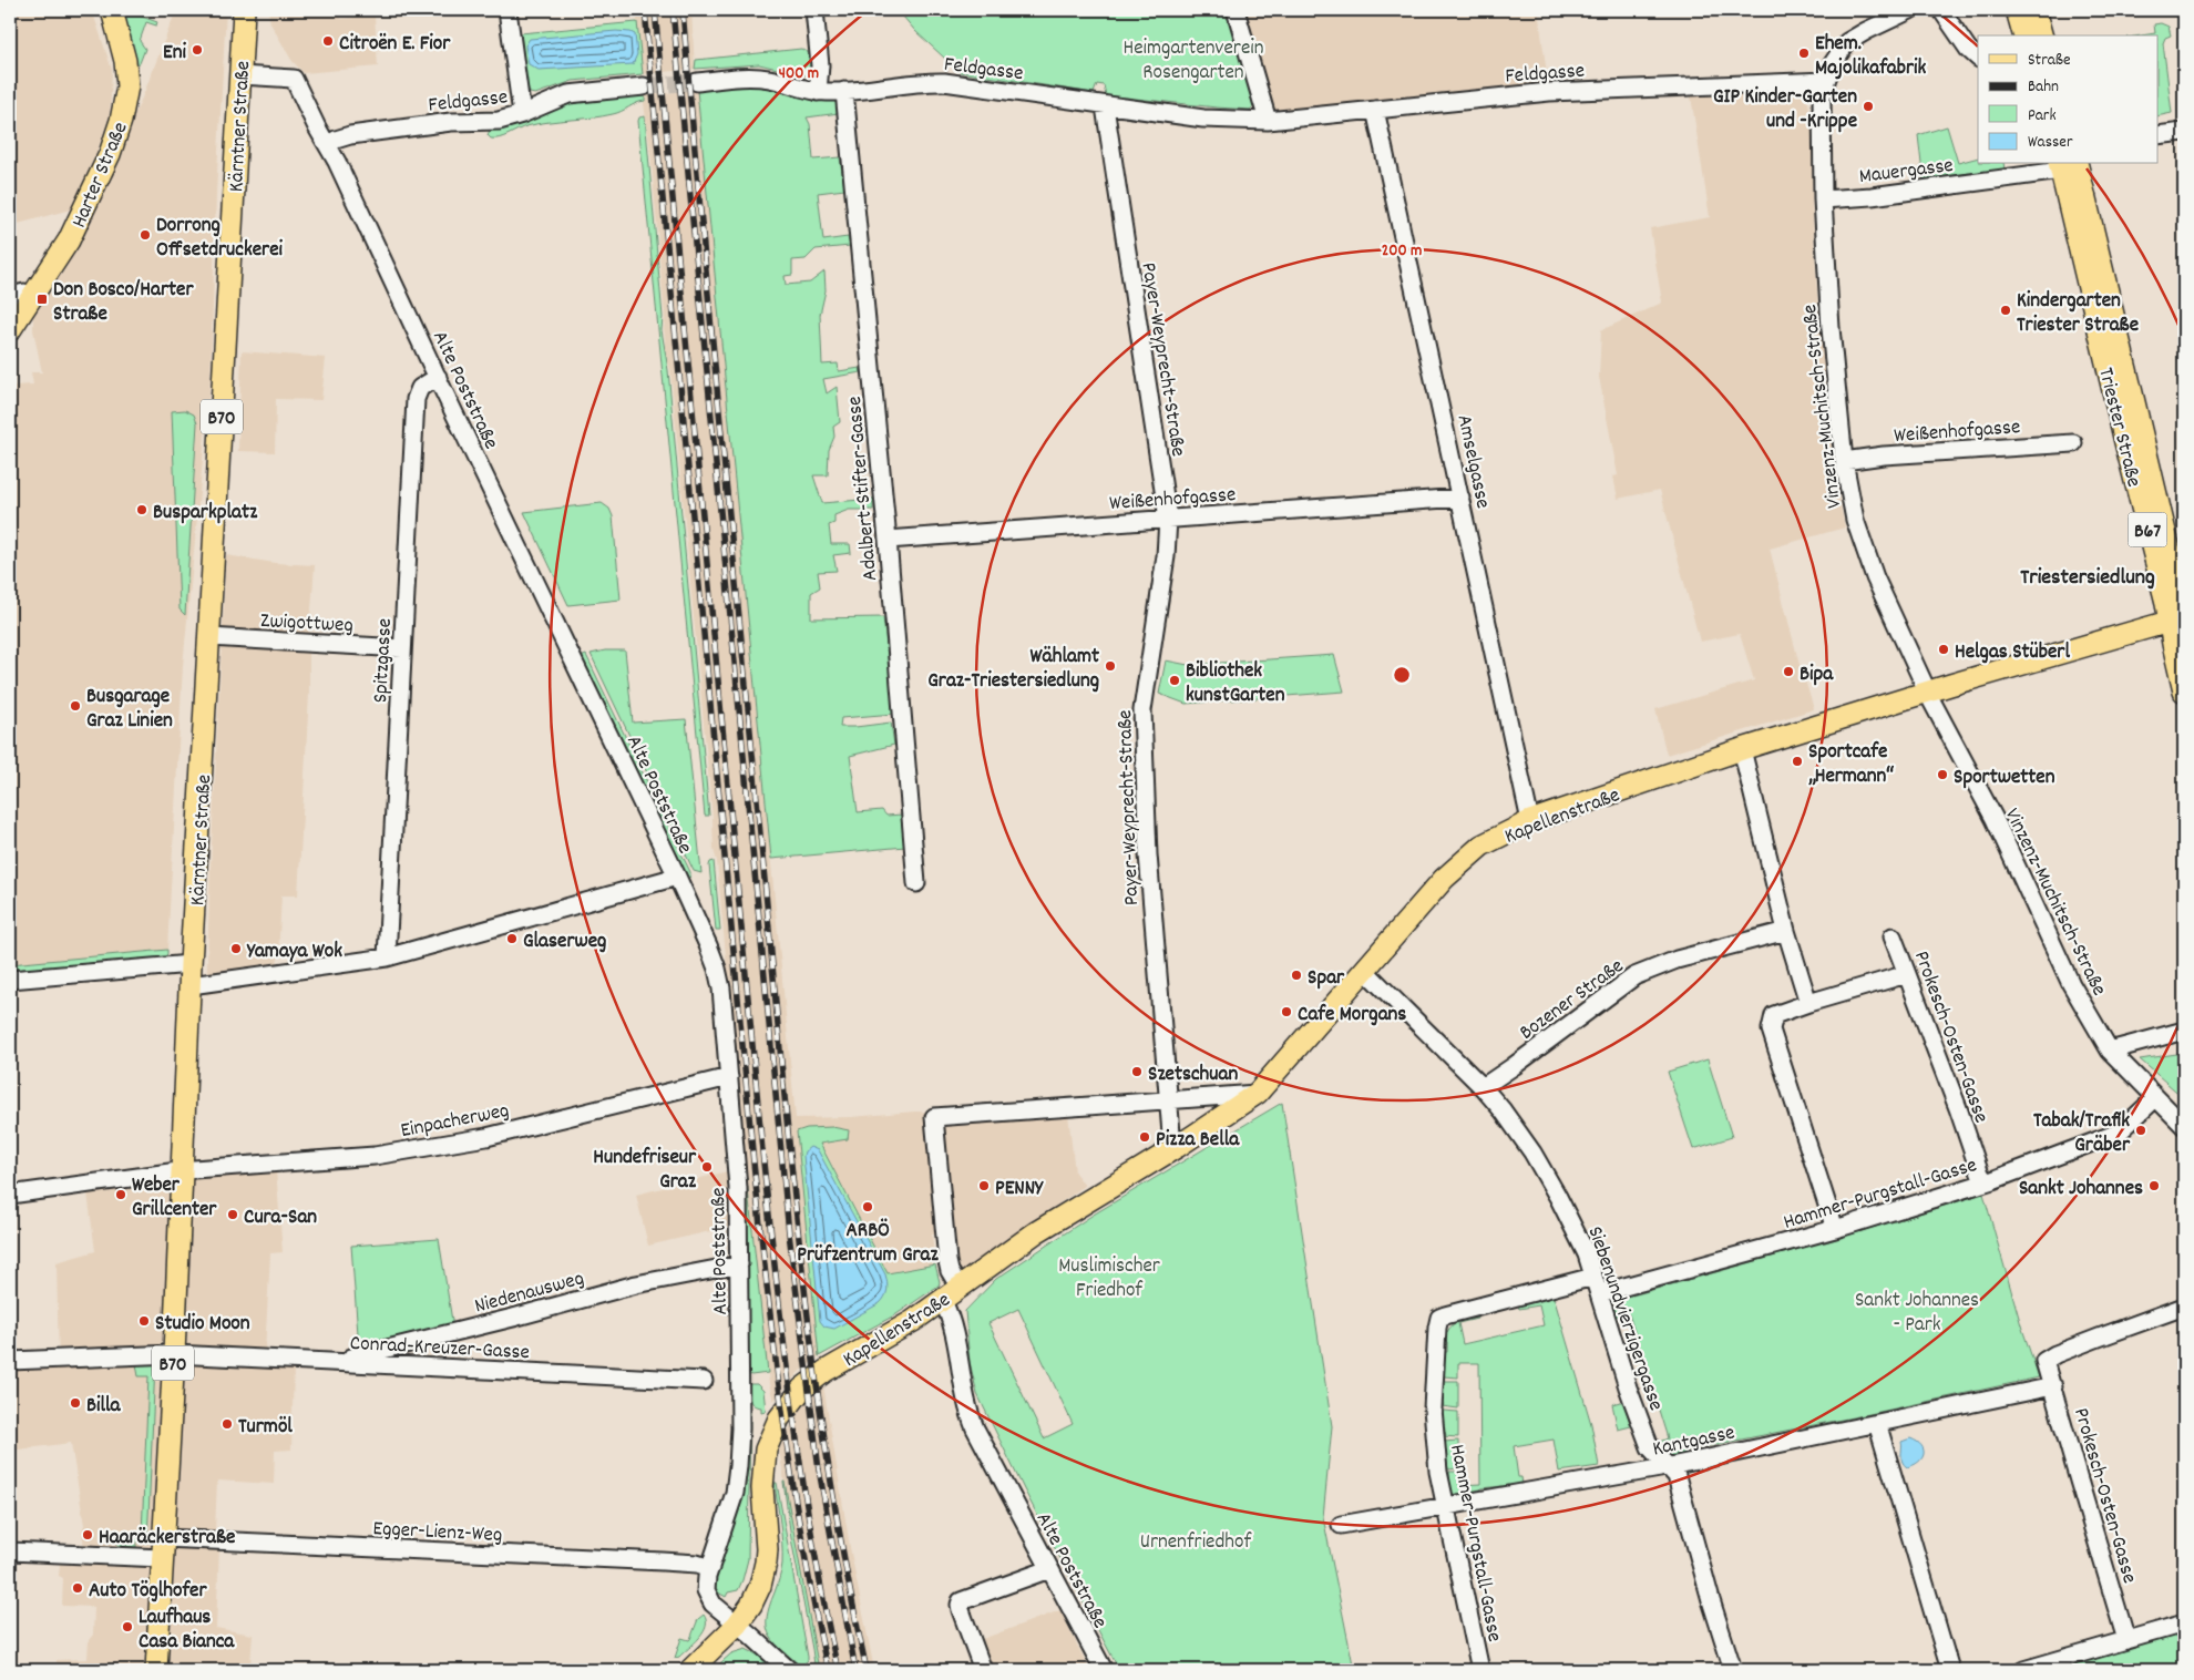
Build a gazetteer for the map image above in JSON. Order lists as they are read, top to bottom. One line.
{"streets":{"main road":["Kärntner Straße","Harter Straße","B70","Triester Straße","B67","Kapellenstraße"],"street":["Feldgasse","Mauergasse","Payer-Weyprecht-Straße","Alte Poststraße","Vinzenz-Muchitsch-Straße","Weißenhofgasse","Amselgasse","Adalbert-Stifter-Gasse","Zwigottweg","Spitzgasse","Bozener Straße","Prokesch-Osten-Gasse","Einpacherweg","Hammer-Purgstall-Gasse","Niedenausweg","Siebenundvierzigergasse","Conrad-Kreuzer-Gasse","Kantgasse","Egger-Lienz-Weg"]},"crossings":[["Feldgasse","Payer-Weyprecht-Straße"],["Feldgasse","Alte Poststraße"],["Feldgasse","Vinzenz-Muchitsch-Straße"],["Feldgasse","Amselgasse"],["Feldgasse","Adalbert-Stifter-Gasse"],["Kärntner Straße","Alte Poststraße"],["Kärntner Straße","Zwigottweg"],["Kärntner Straße","Einpacherweg"],["Kärntner Straße","Conrad-Kreuzer-Gasse"],["Kärntner Straße","Egger-Lienz-Weg"],["Mauergasse","Vinzenz-Muchitsch-Straße"],["Mauergasse","Triester Straße"],["Payer-Weyprecht-Straße","Weißenhofgasse"],["Payer-Weyprecht-Straße","Kapellenstraße"],["Alte Poststraße","Spitzgasse"],["Alte Poststraße","Kapellenstraße"],["Alte Poststraße","Einpacherweg"],["Alte Poststraße","Niedenausweg"],["Alte Poststraße","Egger-Lienz-Weg"],["Vinzenz-Muchitsch-Straße","Weißenhofgasse"],["Vinzenz-Muchitsch-Straße","Kapellenstraße"],["Vinzenz-Muchitsch-Straße","Hammer-Purgstall-Gasse"],["Triester Straße","Kapellenstraße"],["Weißenhofgasse","Amselgasse"],["Weißenhofgasse","Adalbert-Stifter-Gasse"],["Amselgasse","Kapellenstraße"],["Zwigottweg","Spitzgasse"],["Kapellenstraße","Siebenundvierzigergasse"],["Bozener Straße","Siebenundvierzigergasse"],["Prokesch-Osten-Gasse","Hammer-Purgstall-Gasse"],["Prokesch-Osten-Gasse","Kantgasse"],["Hammer-Purgstall-Gasse","Siebenundvierzigergasse"],["Hammer-Purgstall-Gasse","Kantgasse"],["Niedenausweg","Conrad-Kreuzer-Gasse"],["Siebenundvierzigergasse","Kantgasse"]],"districts":["Triestersiedlung"],"parks":["Heimgartenverein Rosengarten","Muslimischer Friedhof","Sankt Johannes - Park","Urnenfriedhof"],"places":{"other":["Citroën E. Fior","Eni","Ehem. Majolikafabrik","GIP Kinder-Garten und -Krippe","Dorrong Offsetdruckerei","Kindergarten Triester Straße","Busparkplatz","Helgas Stüberl","Wählamt Graz-Triestersiedlung","Bipa","Bibliothek kunstGarten","Busgarage Graz Linien","Sportcafe „Hermann“","Sportwetten","Glaserweg","Yamaya Wok","Spar","Cafe Morgans","Szetschuan","Tabak/Trafik Gräber","Pizza Bella","Hundefriseur Graz","PENNY","Sankt Johannes","Weber Grillcenter","ARBÖ Prüfzentrum Graz","Cura-San","Studio Moon","Billa","Turmöl","Haaräckerstraße","Auto Töglhofer","Laufhaus Casa Bianca"],"transit":["Don Bosco/Harter Straße"]},"legend":["Straße","Bahn","Park","Wasser"],"rings":["400 m","200 m"]}
